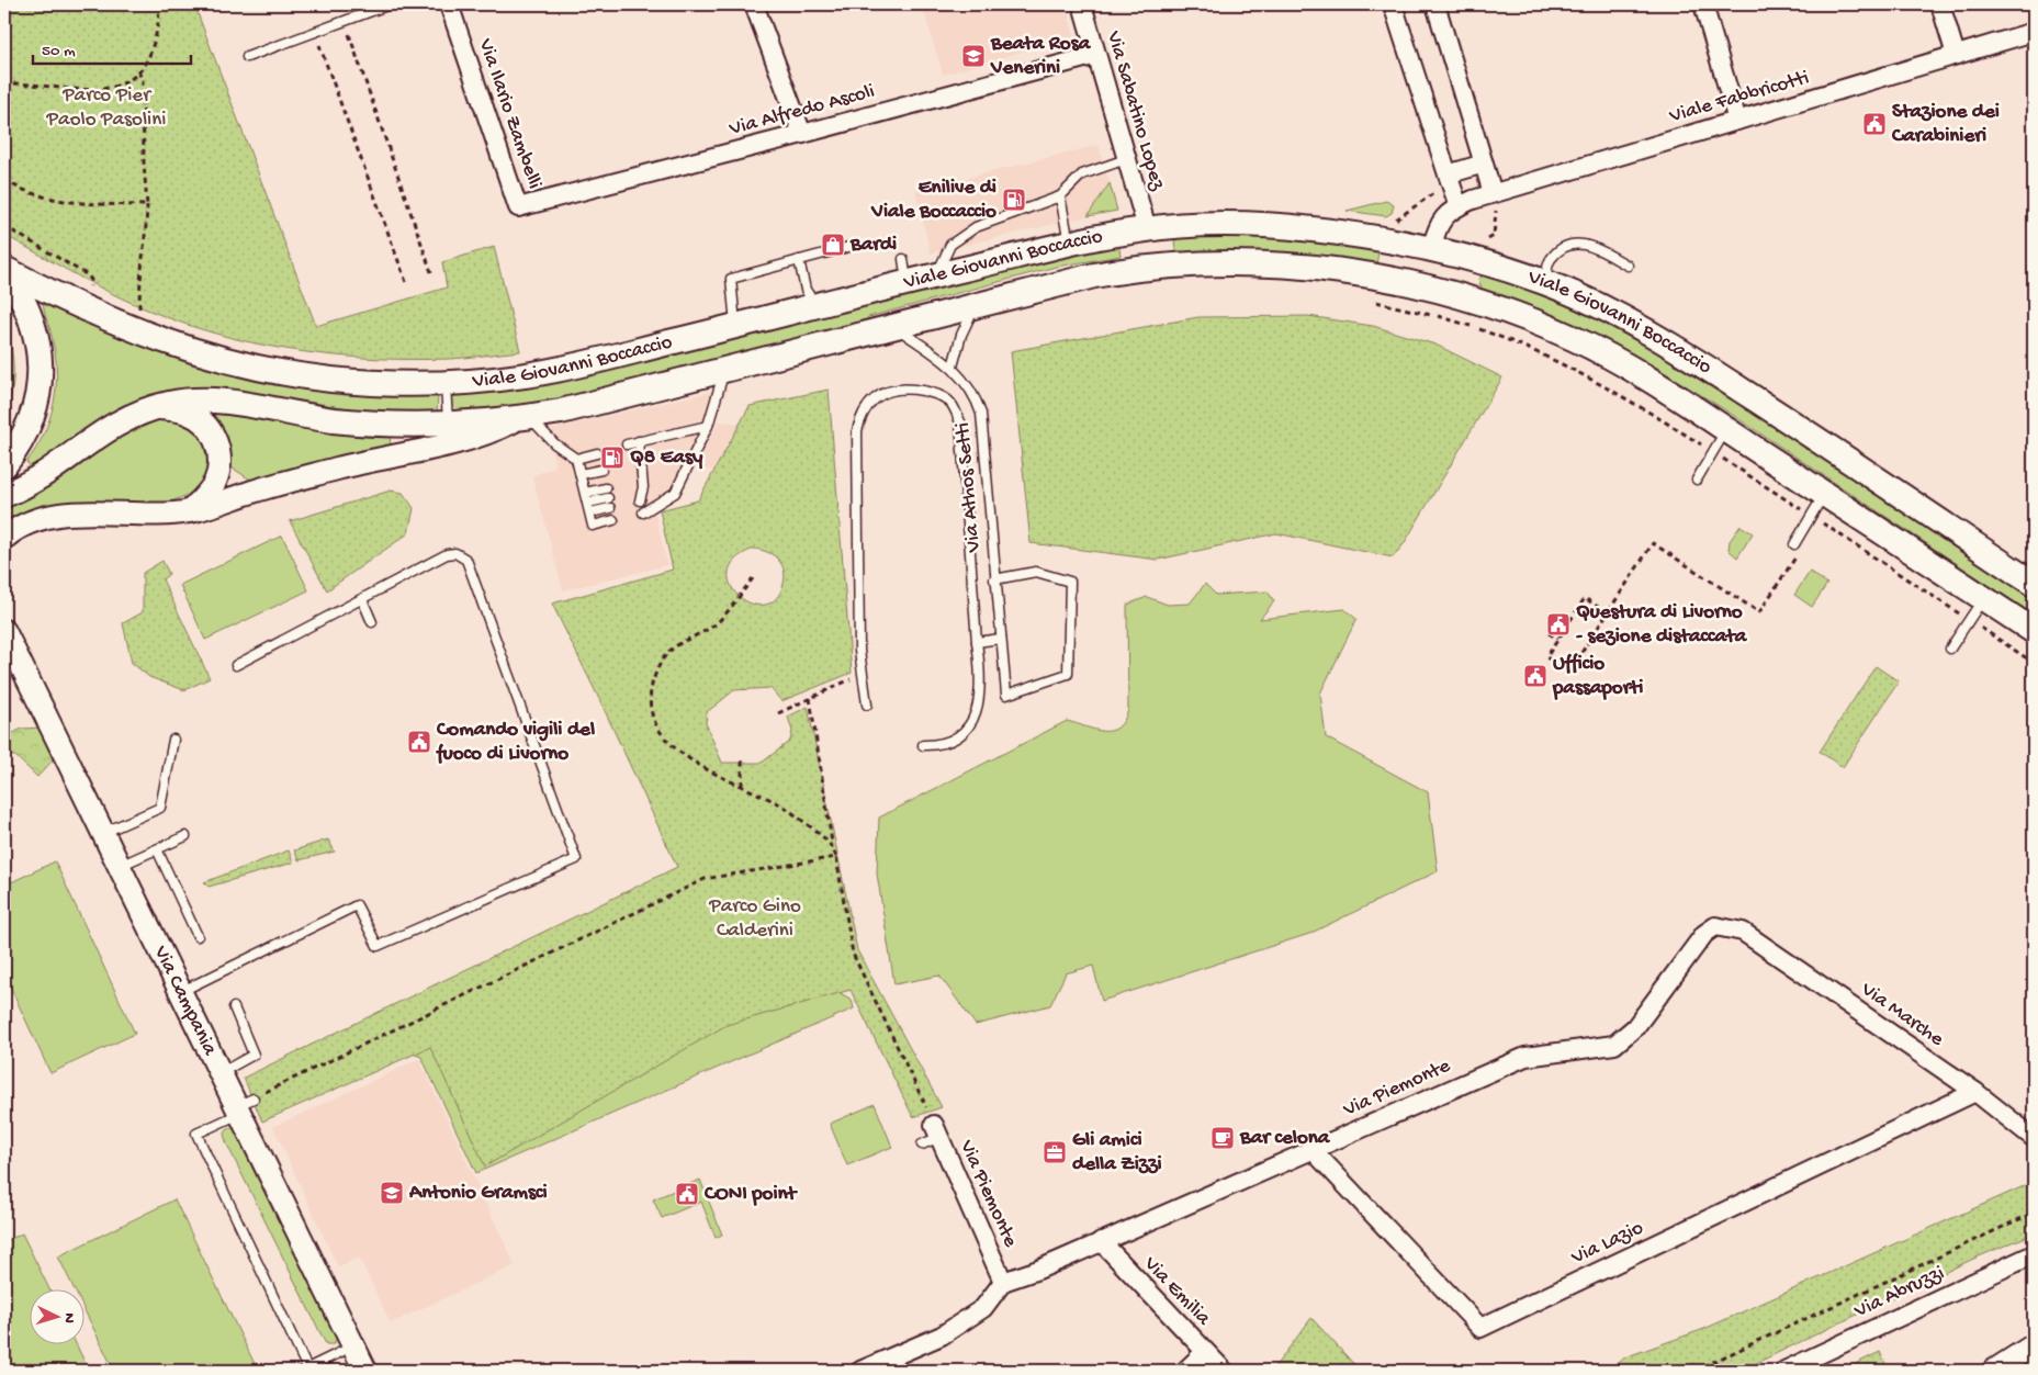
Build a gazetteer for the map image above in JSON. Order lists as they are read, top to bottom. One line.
{"streets":{"main road":["Viale Giovanni Boccaccio"],"street":["Viale Fabbricotti","Via Alfredo Ascoli","Via Sabatino Lopez","Via Ilario Zambelli","Via Campania","Via Marche","Via Piemonte","Via Lazio","Via Emilia","Via Abruzzi"],"lane":["Via Athos Setti"]},"crossings":[["Via Alfredo Ascoli","Via Sabatino Lopez"],["Via Alfredo Ascoli","Via Ilario Zambelli"],["Via Sabatino Lopez","Viale Giovanni Boccaccio"],["Viale Giovanni Boccaccio","Via Athos Setti"],["Via Marche","Via Piemonte"],["Via Marche","Via Lazio"],["Via Piemonte","Via Lazio"],["Via Piemonte","Via Emilia"]],"parks":["Parco Pier Paolo Pasolini","Parco Gino Calderini"],"places":{"school or university":["Beata Rosa Venerini","Antonio Gramsci"],"public building":["Stazione dei Carabinieri","Questura di Livorno - sezione distaccata","Ufficio passaporti","Comando vigili del fuoco di Livorno","CONI point"],"fuel station":["Enilive di Viale Boccaccio","Q8 Easy"],"shop":["Bardi"],"cafe":["Bar celona"],"office":["Gli amici della Zizzi"]},"scale_bar":"50 m","north":"right"}
